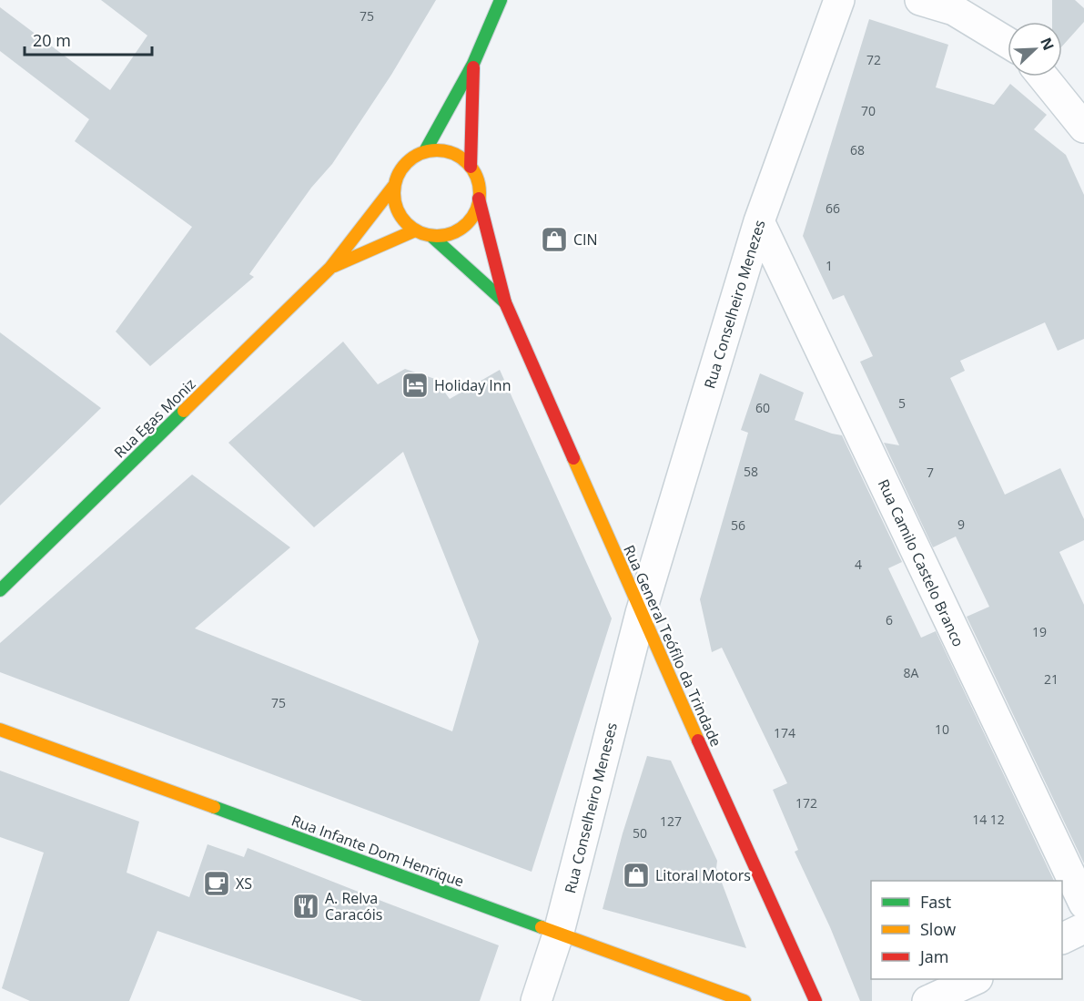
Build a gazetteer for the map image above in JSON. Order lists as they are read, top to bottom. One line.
{"streets":{"main road":["Rua Egas Moniz","Rua General Teófilo da Trindade","Rua Infante Dom Henrique"],"street":["Rua Conselheiro Menezes","Rua Camilo Castelo Branco","Rua Conselheiro Meneses"]},"crossings":[["Rua Conselheiro Menezes","Rua Camilo Castelo Branco"],["Rua Conselheiro Menezes","Rua General Teófilo da Trindade"],["Rua Conselheiro Menezes","Rua Conselheiro Meneses"],["Rua Egas Moniz","Rua General Teófilo da Trindade"],["Rua General Teófilo da Trindade","Rua Conselheiro Meneses"],["Rua Conselheiro Meneses","Rua Infante Dom Henrique"]],"places":{"shop":["CIN","Litoral Motors"],"hotel":["Holiday Inn"],"cafe":["XS"],"restaurant":["A. Relva Caracóis"]},"house_numbers":["75","72","70","68","66","1","5","60","58","7","9","56","4","6","19","8A","21","75","10","174","172","14 12","127","50"],"legend":["Fast","Slow","Jam"],"scale_bar":"20 m","north":"top right"}
